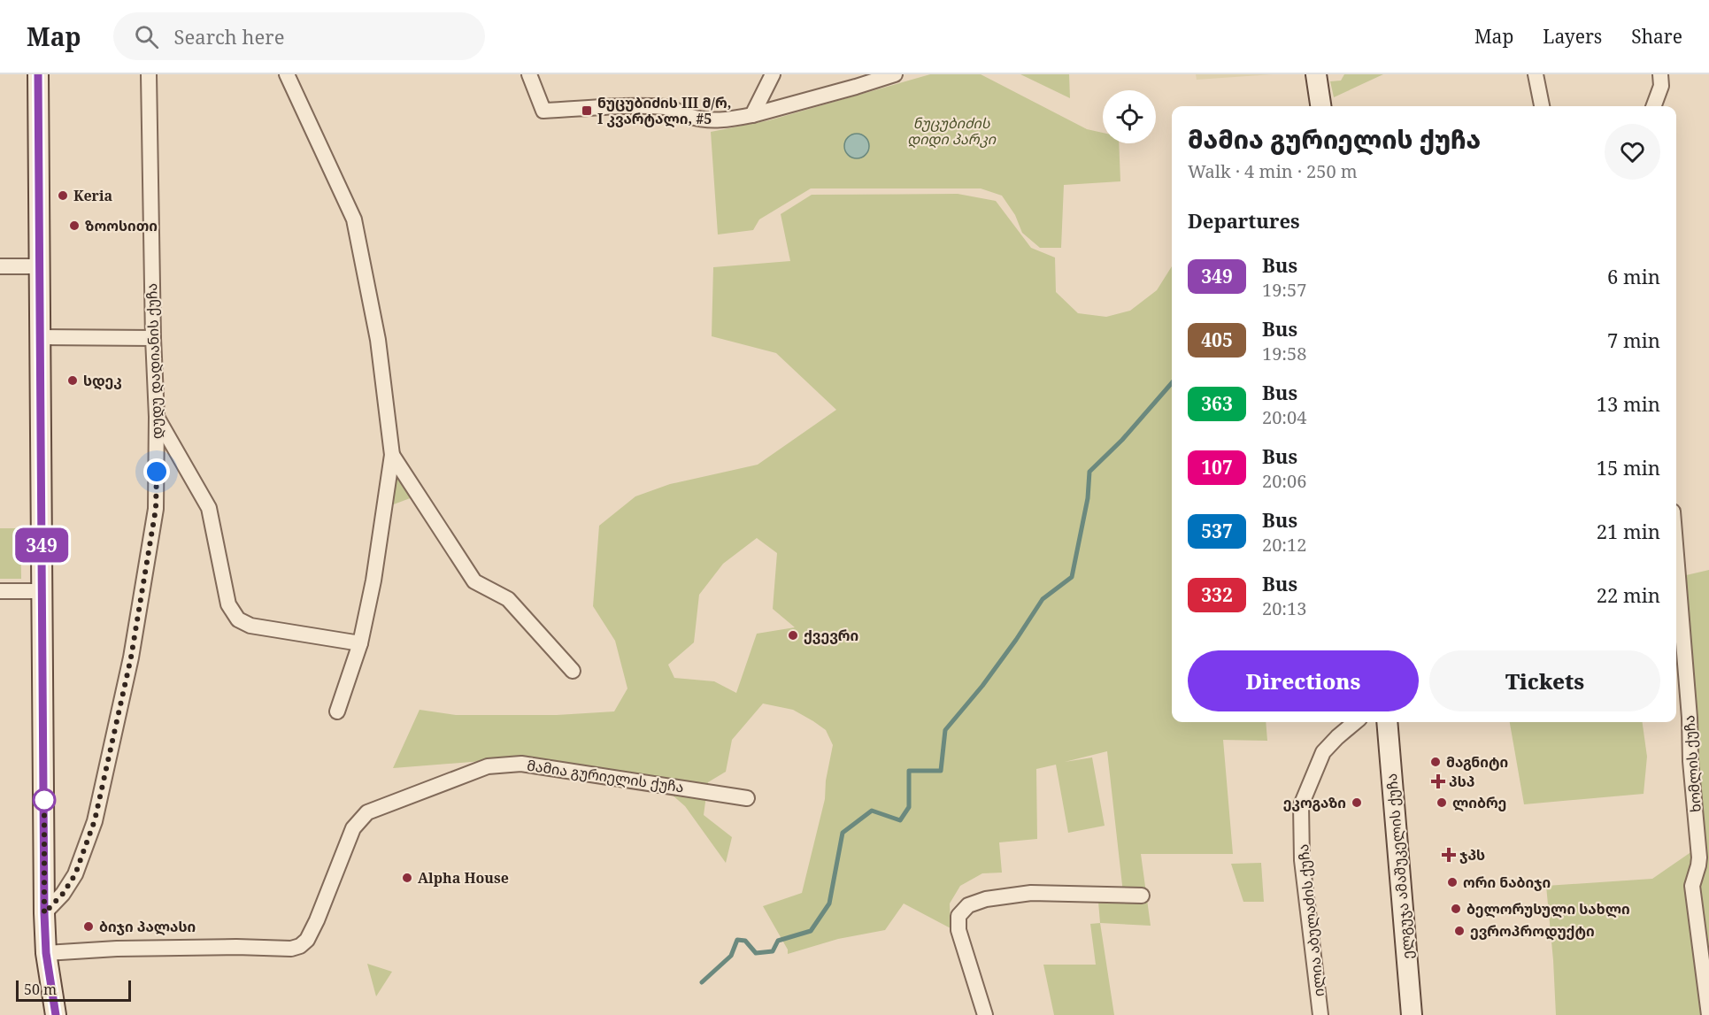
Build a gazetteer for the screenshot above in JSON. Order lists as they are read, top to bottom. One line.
{"streets":{"main road":["ელგუჯა ამაშუკელის ქუჩა"],"street":["დუდუ დადიანის ქუჩა","ხომლის ქუჩა","მამია გურიელის ქუჩა","ილია აბულაძის ქუჩა"]},"parks":["ნუცუბიძის დიდი პარკი"],"places":{"transit":["ნუცუბიძის III მ/რ, I კვარტალი, #5"],"other":["Keria","ზოოსითი","სდეკ","ქვევრი","მაგნიტი","ეკოგაზი","ლიბრე","Alpha House","ორი ნაბიჯი","ბელორუსული სახლი","ბიჯი პალასი","ევროპროდუქტი"],"health":["პსპ","ჯპს"]},"lines":["bus line 349"],"scale_bar":"50 m","page":{"header":"Map","search":"Search here","nav":["Map","Layers","Share"],"on_map":"349","heading":[["მამია გურიელის ქუჩა","Walk · 4 min · 250 m"],"Departures"],"list":[{"mark":"349","name":"Bus","note":"19:57","value":"6 min"},{"mark":"405","name":"Bus","note":"19:58","value":"7 min"},{"mark":"363","name":"Bus","note":"20:04","value":"13 min"},{"mark":"107","name":"Bus","note":"20:06","value":"15 min"},{"mark":"537","name":"Bus","note":"20:12","value":"21 min"},{"mark":"332","name":"Bus","note":"20:13","value":"22 min"}],"buttons":["Directions","Tickets"],"scale":"50 m"}}
